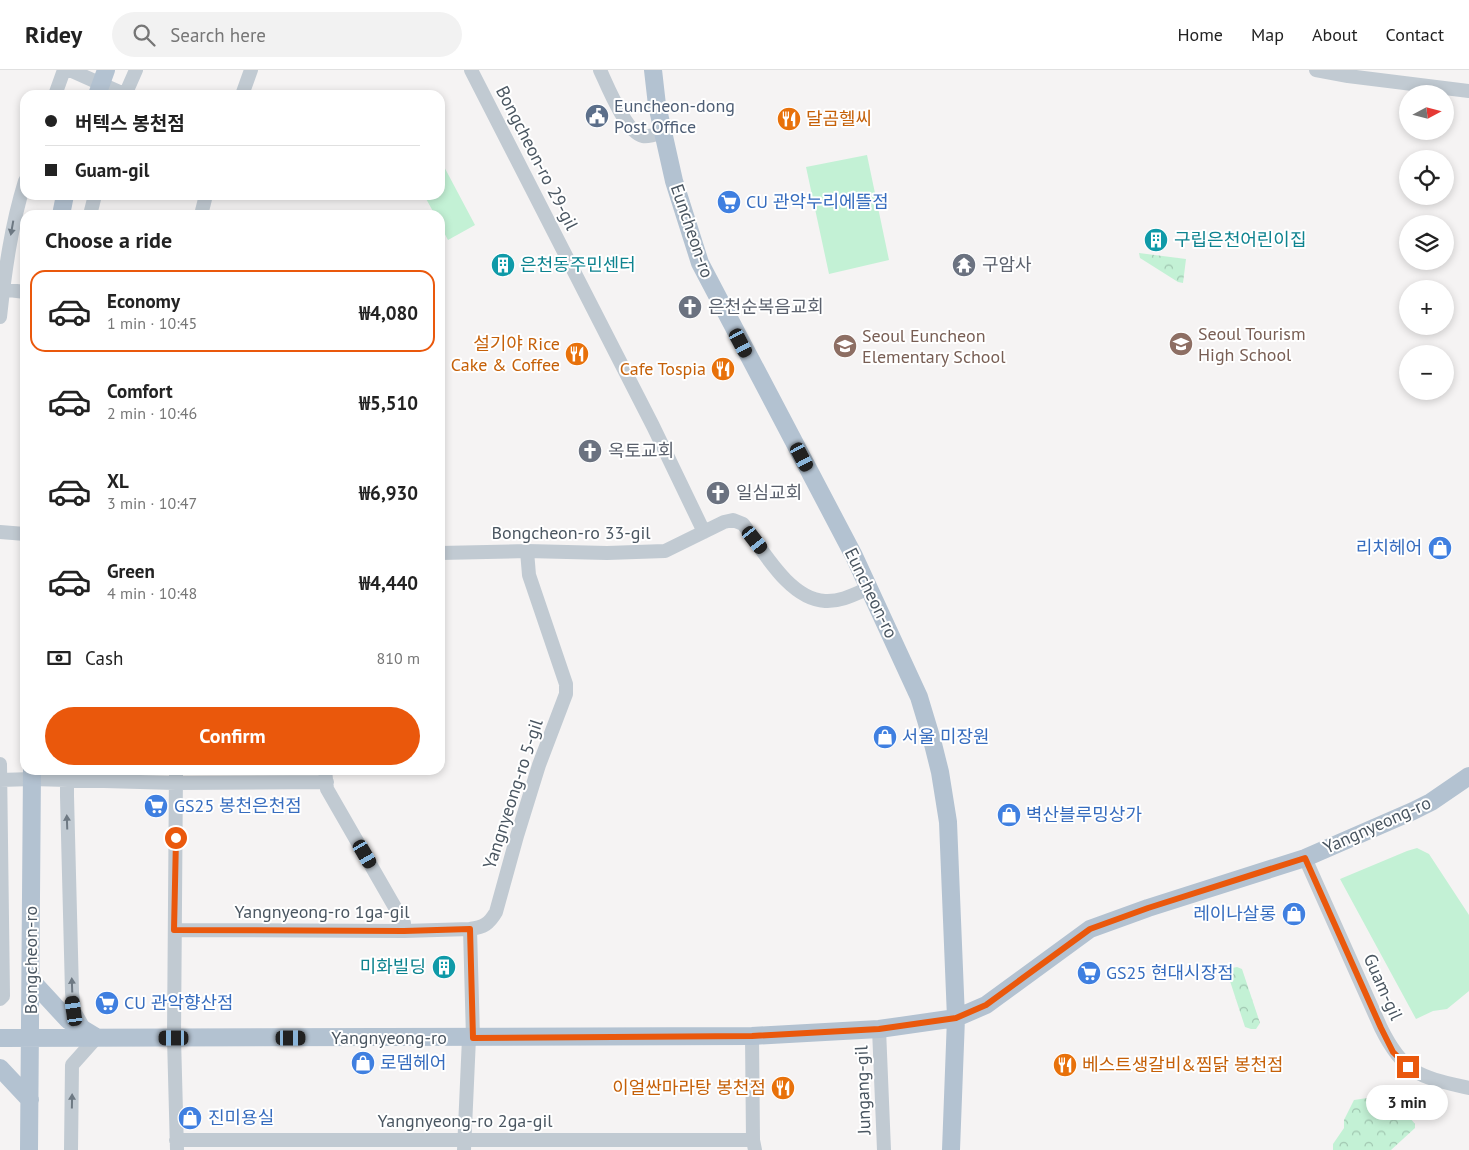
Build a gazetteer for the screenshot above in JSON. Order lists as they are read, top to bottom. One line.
{"streets":{"main road":["Euncheon-ro","Yangnyeong-ro","Bongcheon-ro"],"street":["Bongcheon-ro 29-gil","Bongcheon-ro 33-gil","Yangnyeong-ro 5-gil","Yangnyeong-ro 1ga-gil","Guam-gil","Jungang-gil","Yangnyeong-ro 2ga-gil"]},"crossings":[["Bongcheon-ro 29-gil","Bongcheon-ro 33-gil"],["Euncheon-ro","Bongcheon-ro 33-gil"],["Euncheon-ro","Yangnyeong-ro"],["Bongcheon-ro 33-gil","Yangnyeong-ro 5-gil"],["Yangnyeong-ro 5-gil","Yangnyeong-ro 1ga-gil"],["Yangnyeong-ro","Bongcheon-ro"],["Yangnyeong-ro","Guam-gil"],["Yangnyeong-ro","Jungang-gil"]],"places":{"public building":["Euncheon-dong Post Office"],"restaurant":["달곰헬씨","설기야 Rice Cake & Coffee","Cafe Tospia","베스트생갈비&찜닭 봉천점","이얼싼마라탕 봉천점"],"supermarket":["CU 관악누리에뜰점","GS25 봉천은천점","GS25 현대시장점","CU 관악향산점"],"building":["구립은천어린이집","은천동주민센터","미화빌딩"],"temple":["구암사"],"church":["은천순복음교회","옥토교회","일심교회"],"school or university":["Seoul Tourism High School","Seoul Euncheon Elementary School"],"shop":["리치헤어","서울 미장원","벽산블루밍상가","레이나살롱","로뎀헤어","진미용실"]},"north":"right","page":{"header":"Ridey","search":"Search here","nav":["Home","Map","About","Contact"],"map_buttons":["+","−"],"banner":["버텍스 봉천점","Guam-gil"],"heading":"Choose a ride","list":[{"name":"Economy","note":"1 min · 10:45","value":"₩4,080"},{"name":"Comfort","note":"2 min · 10:46","value":"₩5,510"},{"name":"XL","note":"3 min · 10:47","value":"₩6,930"},{"name":"Green","note":"4 min · 10:48","value":"₩4,440"}],"pay":["Cash","810 m"],"buttons":"Confirm","bubble":"3 min"}}
